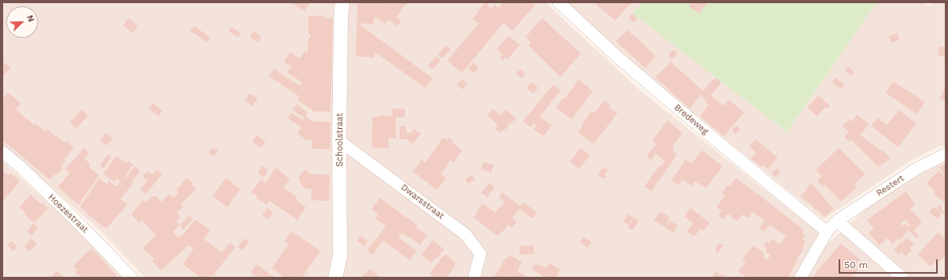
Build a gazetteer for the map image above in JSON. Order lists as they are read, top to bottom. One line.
{"streets":{"street":["Bredeweg","Schoolstraat","Restert","Dwarsstraat","Hoezestraat"]},"crossings":[["Bredeweg","Restert"],["Schoolstraat","Dwarsstraat"]],"scale_bar":"50 m","north":"top right"}
